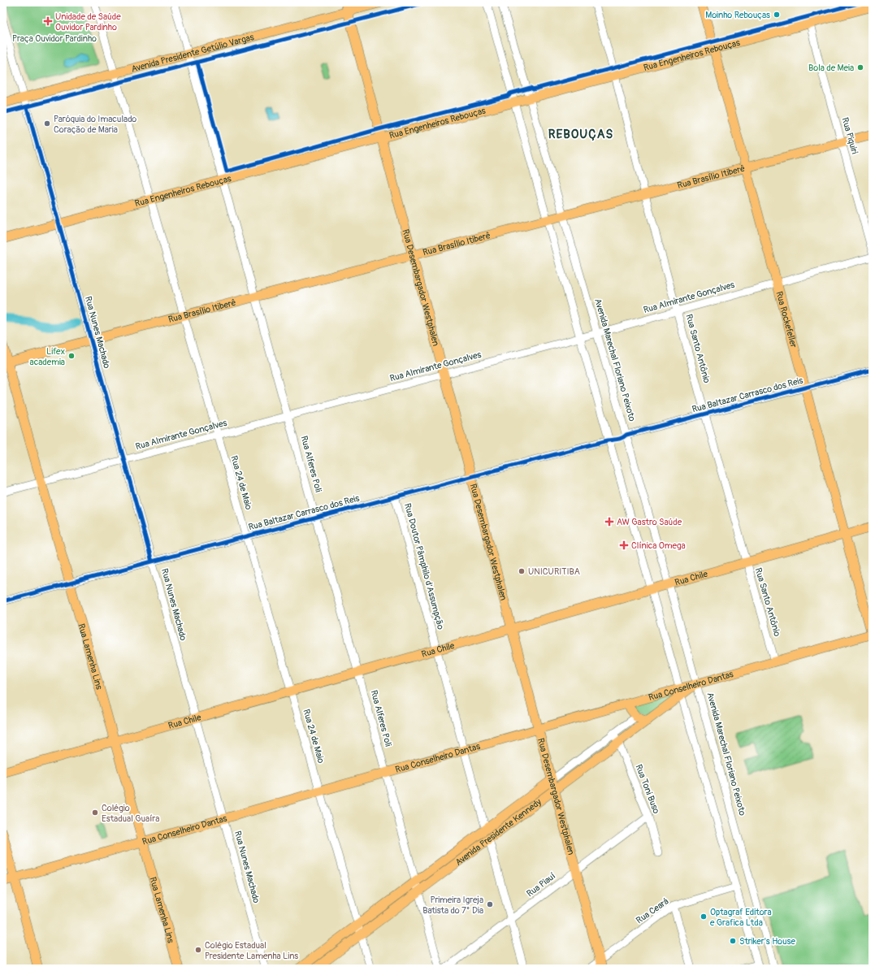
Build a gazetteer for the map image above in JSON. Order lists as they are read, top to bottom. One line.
{"streets":{"main road":["Avenida Presidente Getúlio Vargas","Rua Engenheiros Rebouças","Rua Brasílio Itiberê","Rua Desembargador Westphalen","Rua Rockefeller","Rua Chile","Rua Lamenha Lins","Rua Conselheiro Dantas","Avenida Presidente Kennedy"],"street":["Rua Piquiri","Rua Almirante Gonçalves","Rua Nunes Machado","Rua Santo Antônio","Avenida Marechal Floriano Peixoto","Rua Baltazar Carrasco dos Reis","Rua Alferes Poli","Rua 24 de Maio","Rua Doutor Pâmphilo d'Assumpção","Rua Toni Buso","Rua Piauí","Rua Ceará"]},"crossings":[["Avenida Presidente Getúlio Vargas","Rua Desembargador Westphalen"],["Avenida Presidente Getúlio Vargas","Rua Nunes Machado"],["Avenida Presidente Getúlio Vargas","Rua Alferes Poli"],["Avenida Presidente Getúlio Vargas","Rua 24 de Maio"],["Rua Engenheiros Rebouças","Rua Piquiri"],["Rua Engenheiros Rebouças","Rua Desembargador Westphalen"],["Rua Engenheiros Rebouças","Rua Rockefeller"],["Rua Engenheiros Rebouças","Rua Nunes Machado"],["Rua Engenheiros Rebouças","Rua Santo Antônio"],["Rua Engenheiros Rebouças","Avenida Marechal Floriano Peixoto"],["Rua Engenheiros Rebouças","Rua Alferes Poli"],["Rua Engenheiros Rebouças","Rua 24 de Maio"],["Rua Piquiri","Rua Brasílio Itiberê"],["Rua Brasílio Itiberê","Rua Desembargador Westphalen"],["Rua Brasílio Itiberê","Rua Rockefeller"],["Rua Brasílio Itiberê","Rua Nunes Machado"],["Rua Brasílio Itiberê","Rua Santo Antônio"],["Rua Brasílio Itiberê","Avenida Marechal Floriano Peixoto"],["Rua Brasílio Itiberê","Rua Alferes Poli"],["Rua Brasílio Itiberê","Rua 24 de Maio"],["Rua Brasílio Itiberê","Rua Lamenha Lins"],["Rua Desembargador Westphalen","Rua Almirante Gonçalves"],["Rua Desembargador Westphalen","Rua Baltazar Carrasco dos Reis"],["Rua Desembargador Westphalen","Rua Chile"],["Rua Desembargador Westphalen","Rua Conselheiro Dantas"],["Rua Desembargador Westphalen","Avenida Presidente Kennedy"],["Rua Desembargador Westphalen","Rua Piauí"],["Rua Desembargador Westphalen","Rua Ceará"],["Rua Almirante Gonçalves","Rua Rockefeller"],["Rua Almirante Gonçalves","Rua Nunes Machado"],["Rua Almirante Gonçalves","Rua Santo Antônio"],["Rua Almirante Gonçalves","Avenida Marechal Floriano Peixoto"],["Rua Almirante Gonçalves","Rua Alferes Poli"],["Rua Almirante Gonçalves","Rua 24 de Maio"],["Rua Almirante Gonçalves","Rua Lamenha Lins"],["Rua Rockefeller","Rua Baltazar Carrasco dos Reis"],["Rua Rockefeller","Rua Chile"],["Rua Rockefeller","Rua Conselheiro Dantas"],["Rua Nunes Machado","Rua Baltazar Carrasco dos Reis"],["Rua Nunes Machado","Rua Chile"],["Rua Nunes Machado","Rua Conselheiro Dantas"],["Rua Santo Antônio","Rua Baltazar Carrasco dos Reis"],["Rua Santo Antônio","Rua Chile"],["Rua Santo Antônio","Rua Conselheiro Dantas"],["Avenida Marechal Floriano Peixoto","Rua Baltazar Carrasco dos Reis"],["Avenida Marechal Floriano Peixoto","Rua Chile"],["Avenida Marechal Floriano Peixoto","Rua Conselheiro Dantas"],["Rua Baltazar Carrasco dos Reis","Rua Alferes Poli"],["Rua Baltazar Carrasco dos Reis","Rua 24 de Maio"],["Rua Baltazar Carrasco dos Reis","Rua Doutor Pâmphilo d'Assumpção"],["Rua Baltazar Carrasco dos Reis","Rua Lamenha Lins"],["Rua Alferes Poli","Rua Chile"],["Rua Alferes Poli","Rua Conselheiro Dantas"],["Rua Alferes Poli","Avenida Presidente Kennedy"],["Rua 24 de Maio","Rua Chile"],["Rua 24 de Maio","Rua Conselheiro Dantas"],["Rua 24 de Maio","Avenida Presidente Kennedy"],["Rua Doutor Pâmphilo d'Assumpção","Rua Chile"],["Rua Doutor Pâmphilo d'Assumpção","Rua Conselheiro Dantas"],["Rua Doutor Pâmphilo d'Assumpção","Avenida Presidente Kennedy"],["Rua Chile","Rua Lamenha Lins"],["Rua Lamenha Lins","Rua Conselheiro Dantas"],["Rua Conselheiro Dantas","Avenida Presidente Kennedy"],["Rua Toni Buso","Avenida Presidente Kennedy"],["Rua Toni Buso","Rua Piauí"]],"districts":["REBOUÇAS"],"parks":["Praça Ouvidor Pardinho"],"places":{"other":["Moinho Rebouças","Bola de Meia","Paróquia do Imaculado Coração de Maria","Lifex academia","UNICURITIBA","Colégio Estadual Guaíra","Primeira Igreja Batista do 7° Dia","Optagraf Editora e Grafica Ltda","Striker's House","Colégio Estadual Presidente Lamenha Lins"],"health":["Unidade de Saúde Ouvidor Pardinho","AW Gastro Saúde","Clínica Omega"]}}
